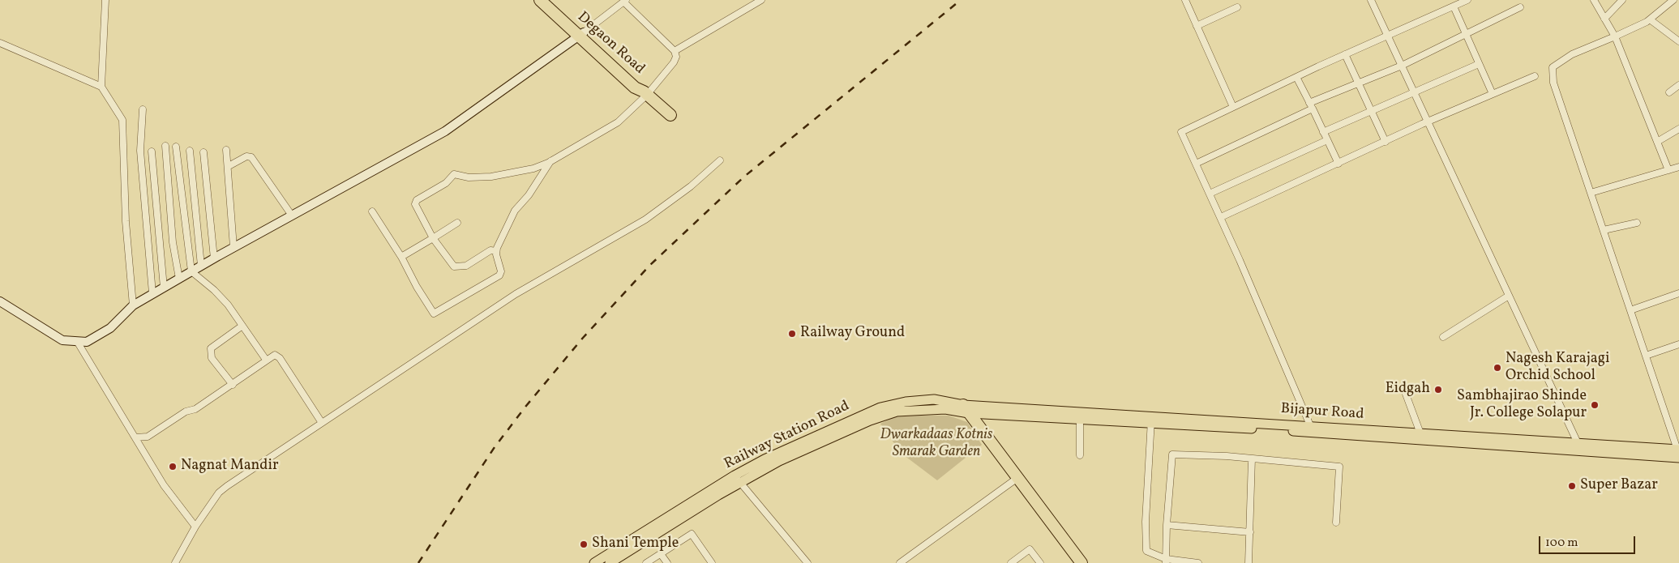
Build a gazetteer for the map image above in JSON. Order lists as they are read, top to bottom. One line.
{"streets":{"highway":["Degaon Road"],"main road":["Bijapur Road","Railway Station Road"]},"crossings":[["Bijapur Road","Railway Station Road"]],"parks":["Dwarkadaas Kotnis Smarak Garden"],"places":["Railway Ground","Nagesh Karajagi Orchid School","Eidgah","Sambhajirao Shinde Jr. College Solapur","Nagnat Mandir","Super Bazar","Shani Temple"],"scale_bar":"100 m"}
